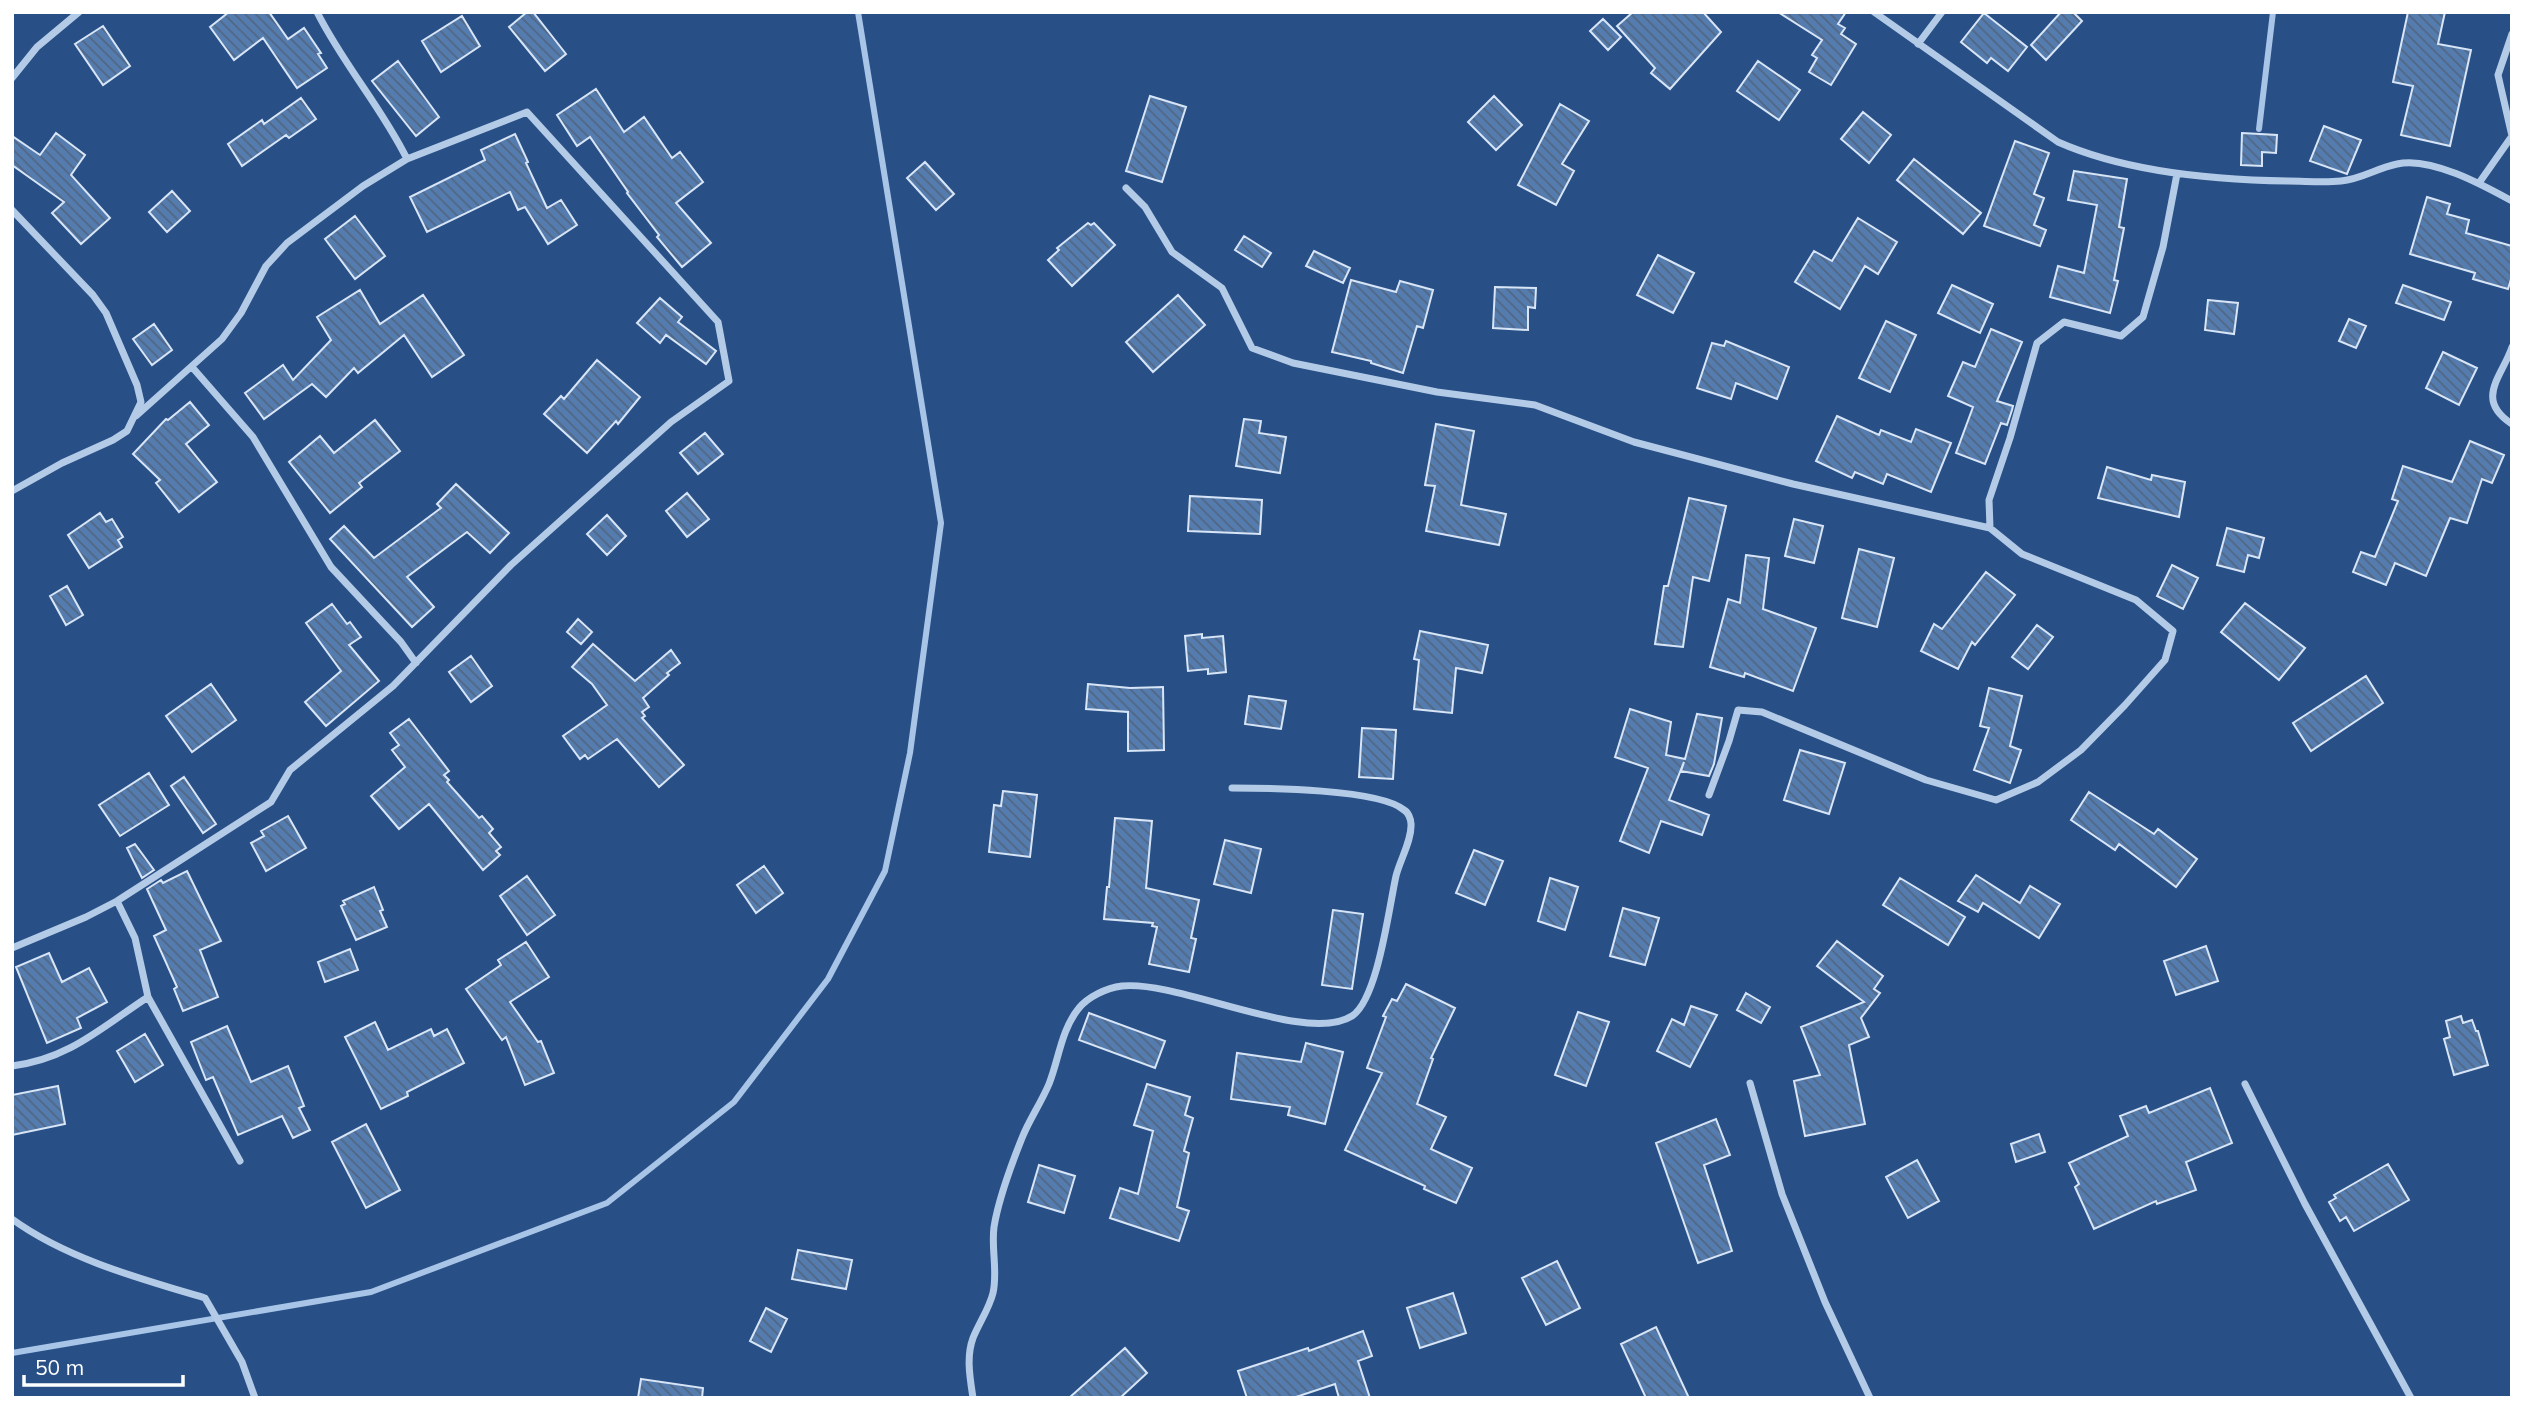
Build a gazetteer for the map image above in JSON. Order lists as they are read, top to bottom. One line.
{"scale_bar":"50 m"}
